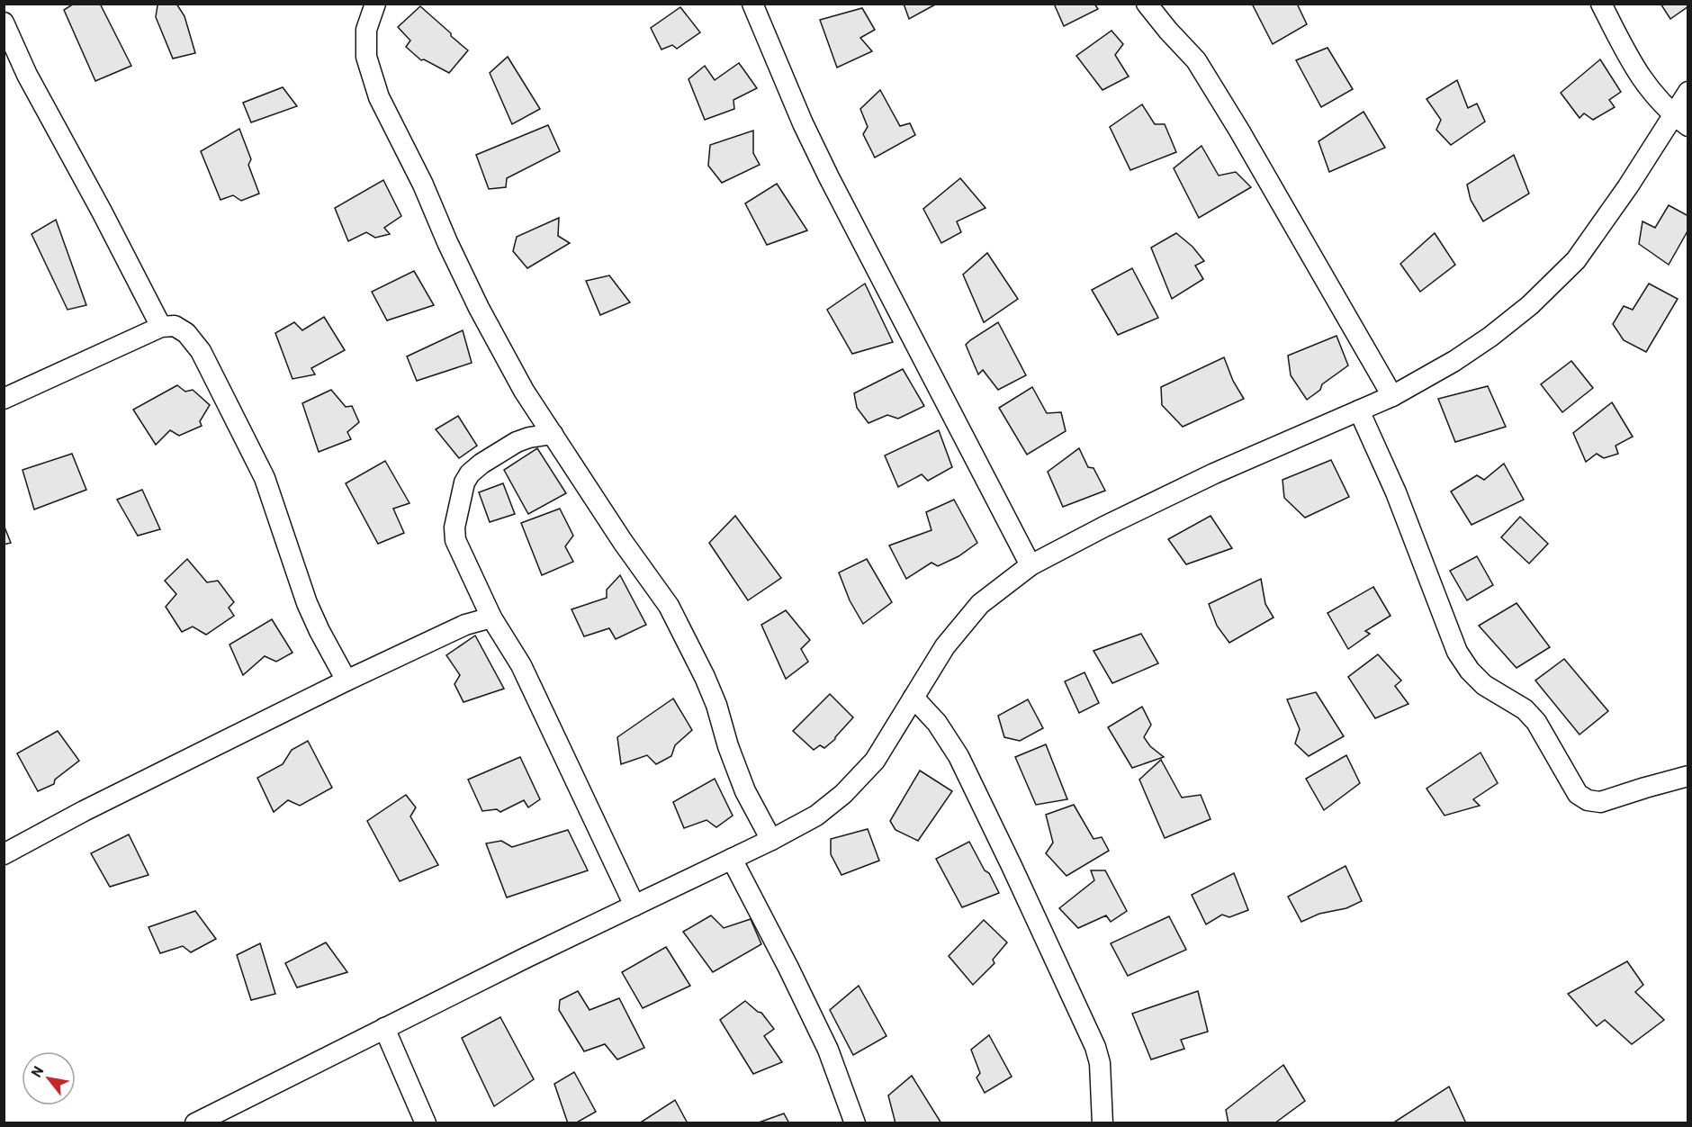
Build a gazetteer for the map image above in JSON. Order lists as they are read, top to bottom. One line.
{"north":"top left"}
